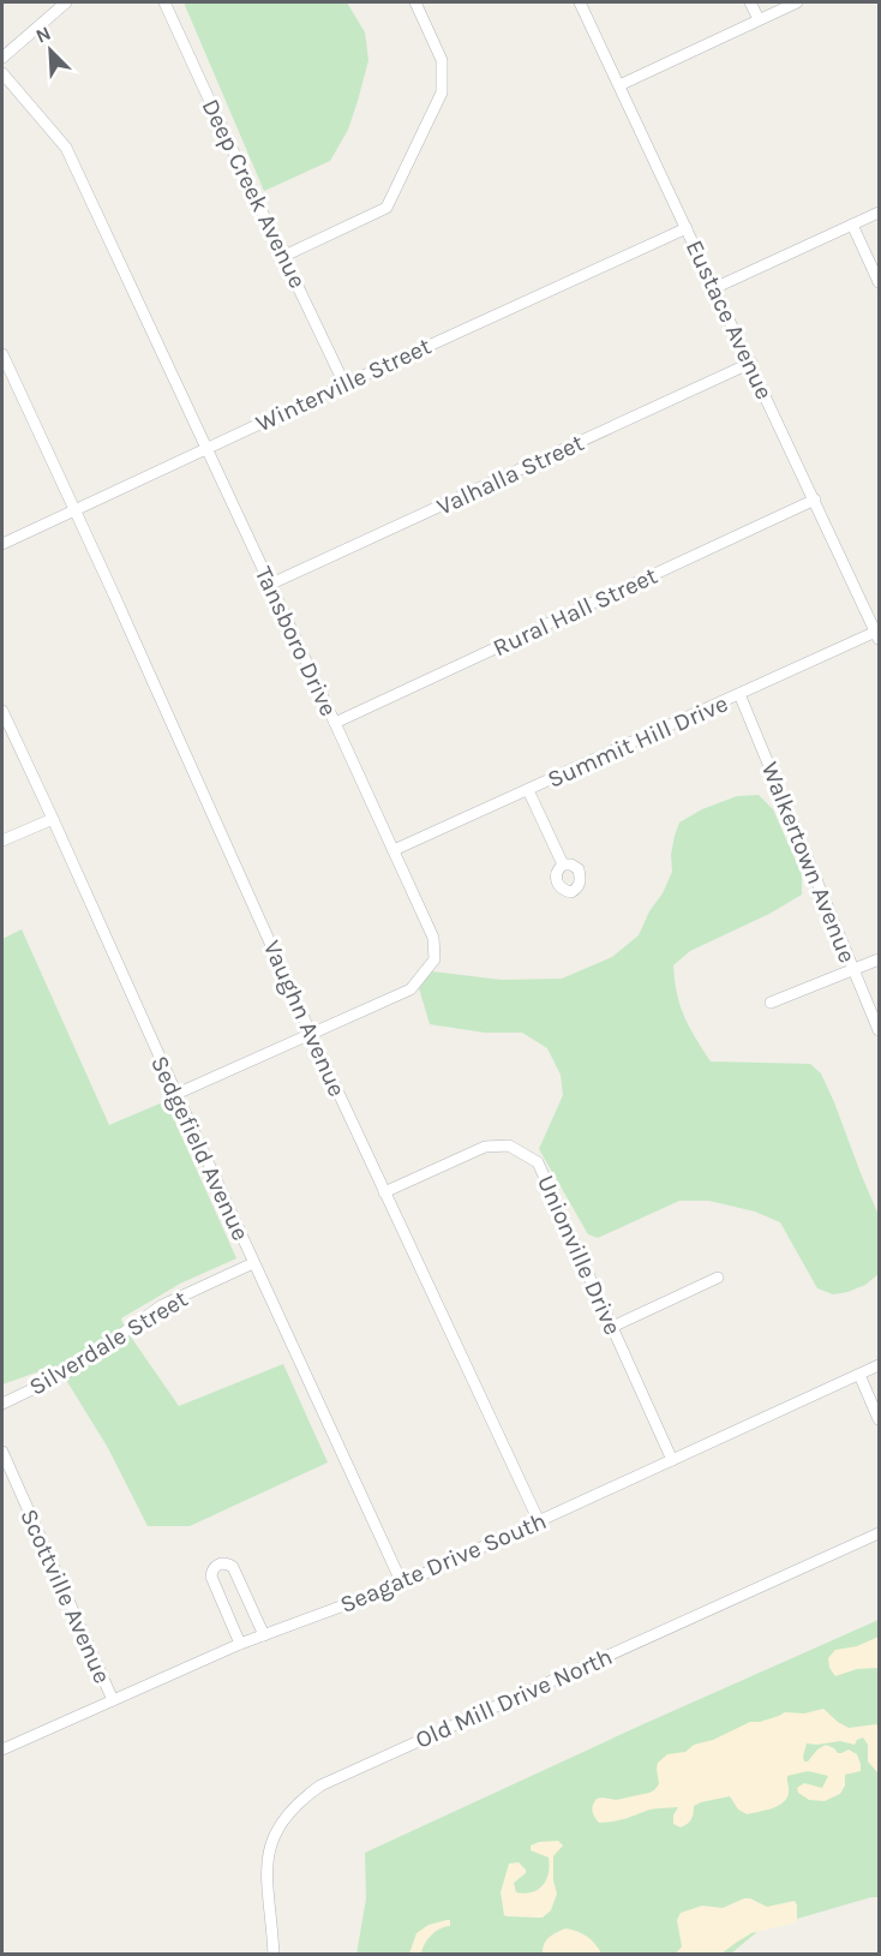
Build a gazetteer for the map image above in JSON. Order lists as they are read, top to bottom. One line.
{"streets":{"street":["Deep Creek Avenue","Eustace Avenue","Winterville Street","Valhalla Street","Rural Hall Street","Tansboro Drive","Summit Hill Drive","Walkertown Avenue","Vaughn Avenue","Sedgefield Avenue","Unionville Drive","Silverdale Street","Seagate Drive South","Scottville Avenue","Old Mill Drive North"]},"crossings":[["Deep Creek Avenue","Winterville Street"],["Eustace Avenue","Winterville Street"],["Eustace Avenue","Valhalla Street"],["Eustace Avenue","Rural Hall Street"],["Eustace Avenue","Summit Hill Drive"],["Winterville Street","Tansboro Drive"],["Winterville Street","Vaughn Avenue"],["Valhalla Street","Tansboro Drive"],["Rural Hall Street","Tansboro Drive"],["Tansboro Drive","Summit Hill Drive"],["Tansboro Drive","Vaughn Avenue"],["Tansboro Drive","Sedgefield Avenue"],["Summit Hill Drive","Walkertown Avenue"],["Vaughn Avenue","Unionville Drive"],["Vaughn Avenue","Seagate Drive South"],["Sedgefield Avenue","Silverdale Street"],["Sedgefield Avenue","Seagate Drive South"],["Unionville Drive","Seagate Drive South"],["Seagate Drive South","Scottville Avenue"]],"north":"top left"}
